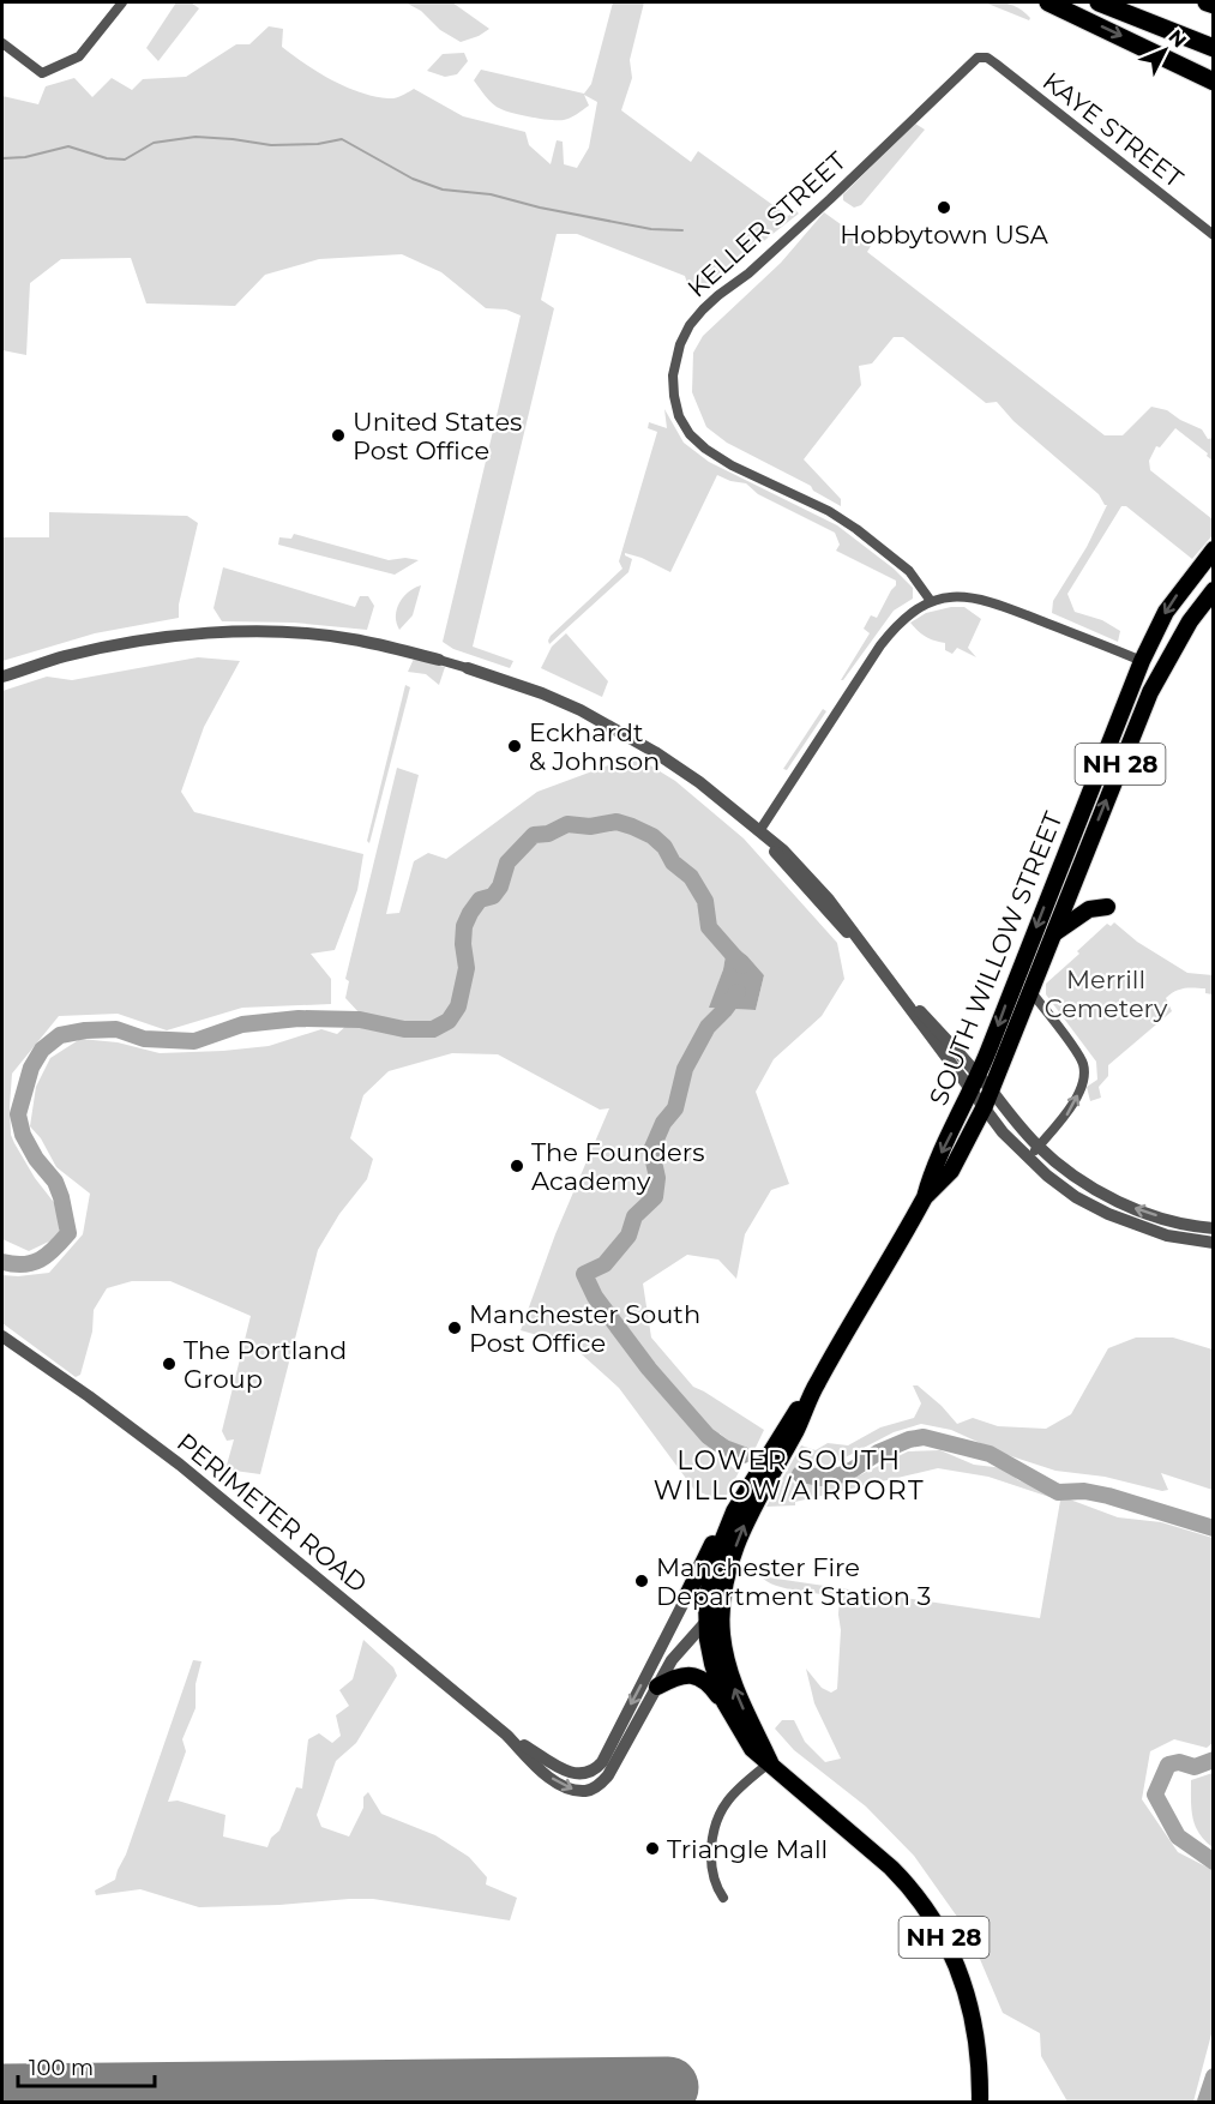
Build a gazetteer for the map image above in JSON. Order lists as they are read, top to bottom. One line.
{"streets":{"main road":["NH 28","SOUTH WILLOW STREET"],"street":["KAYE STREET","KELLER STREET","PERIMETER ROAD"]},"crossings":[["KAYE STREET","KELLER STREET"],["SOUTH WILLOW STREET","PERIMETER ROAD"]],"districts":["LOWER SOUTH WILLOW/AIRPORT"],"parks":["Merrill Cemetery"],"places":["Hobbytown USA","United States Post Office","Eckhardt & Johnson","The Founders Academy","Manchester South Post Office","The Portland Group","Manchester Fire Department Station 3","Triangle Mall"],"scale_bar":"100 m","north":"top right"}
